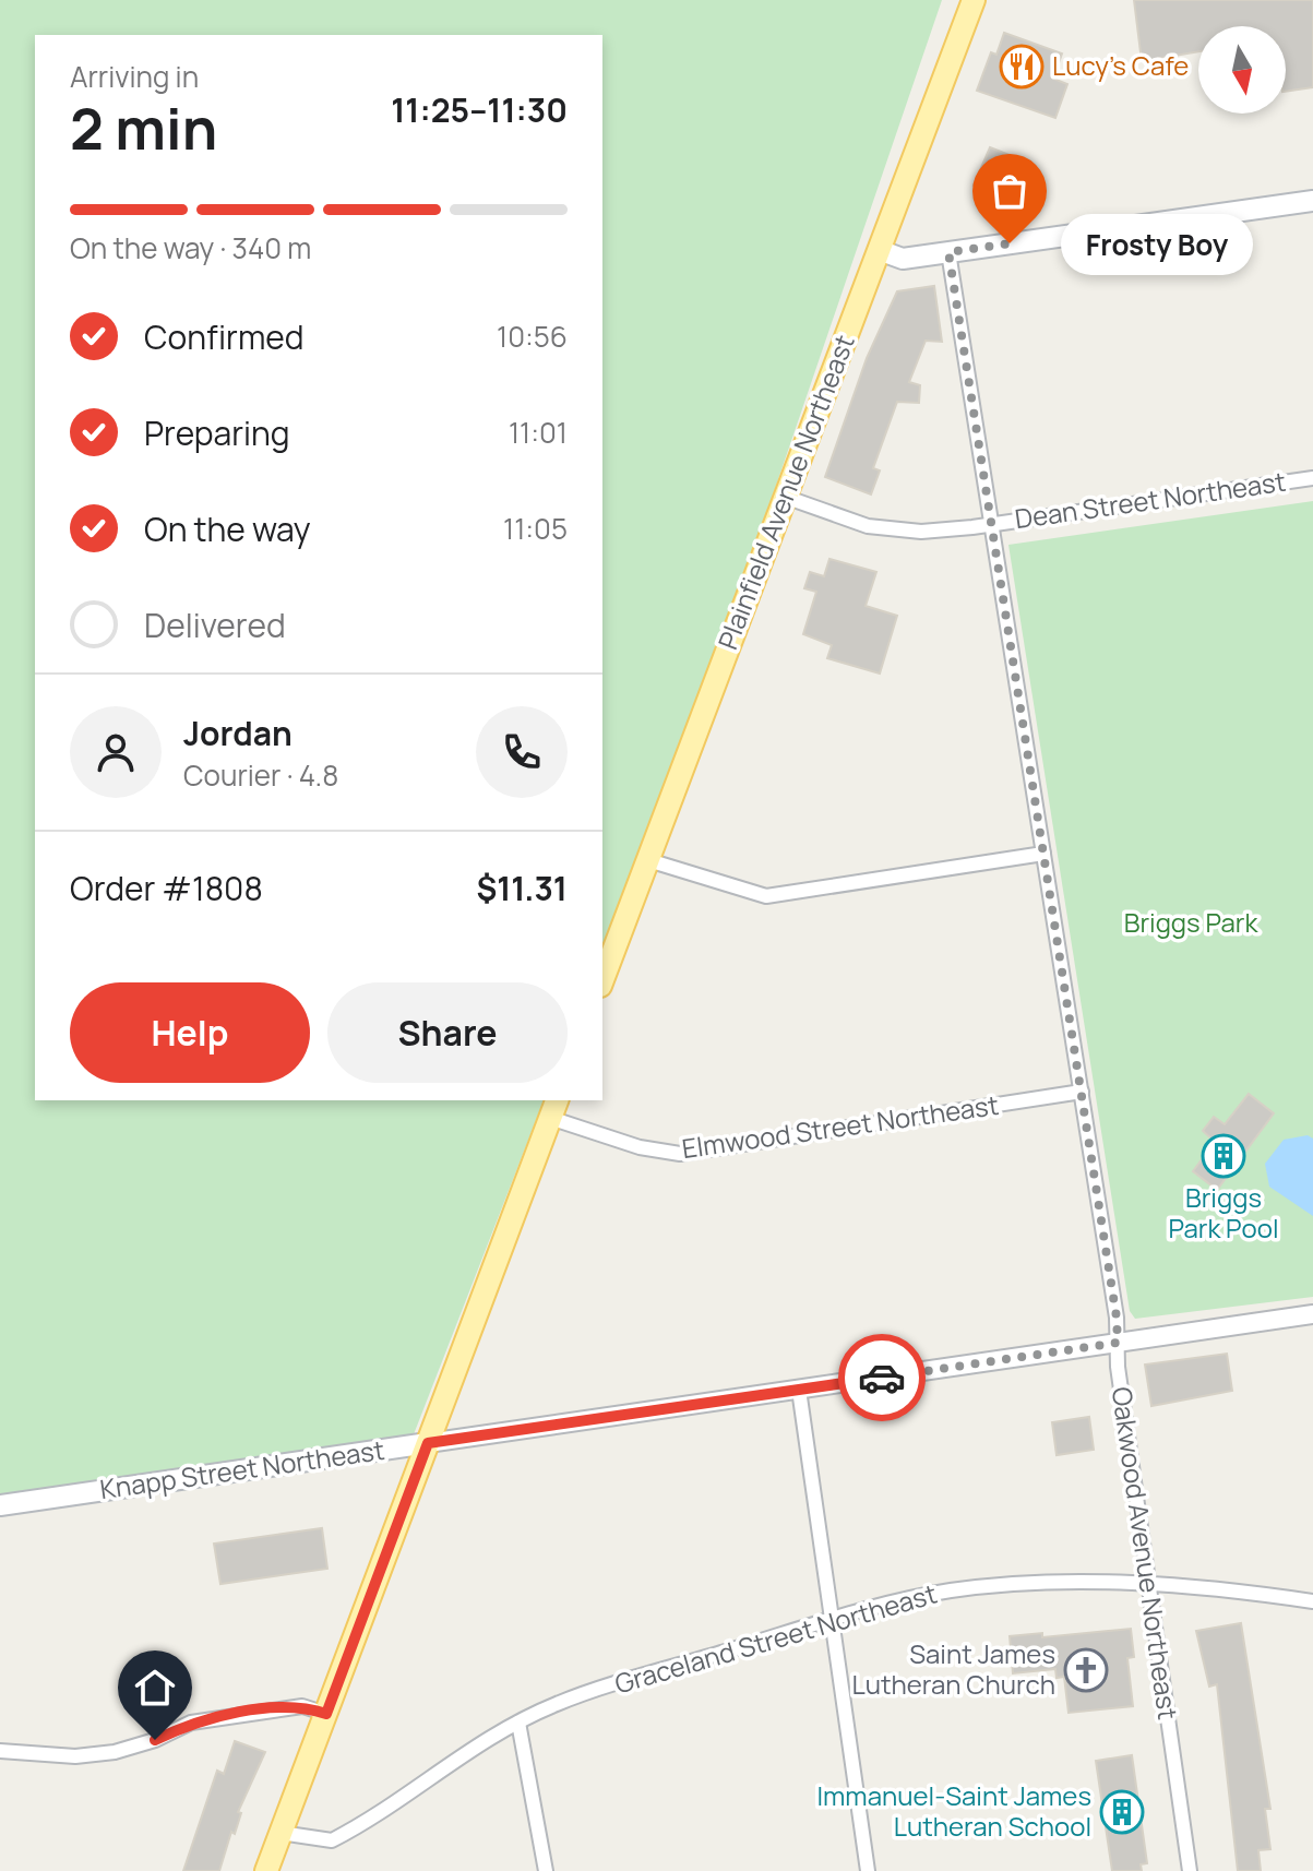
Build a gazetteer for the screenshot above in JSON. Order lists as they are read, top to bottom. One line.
{"streets":{"main road":["Plainfield Avenue Northeast","Knapp Street Northeast"],"street":["Dean Street Northeast","Elmwood Street Northeast","Oakwood Avenue Northeast","Graceland Street Northeast"]},"crossings":[["Plainfield Avenue Northeast","Dean Street Northeast"],["Dean Street Northeast","Oakwood Avenue Northeast"],["Elmwood Street Northeast","Oakwood Avenue Northeast"],["Knapp Street Northeast","Oakwood Avenue Northeast"],["Oakwood Avenue Northeast","Graceland Street Northeast"]],"parks":["Briggs Park"],"places":{"restaurant":["Lucy's Cafe"],"other":["Frosty Boy"],"building":["Briggs Park Pool","Immanuel-Saint James Lutheran School"],"church":["Saint James Lutheran Church"]},"north":"bottom","page":{"heading":["2 min","Arriving in","11:25–11:30"],"panel":["Jordan","Courier · 4.8","Order #1808","$11.31"],"bar":"On the way · 340 m","bubble":"Frosty Boy","list":[["Confirmed","10:56"],["Preparing","11:01"],["On the way","11:05"],"Delivered"],"buttons":["Help","Share"]}}
